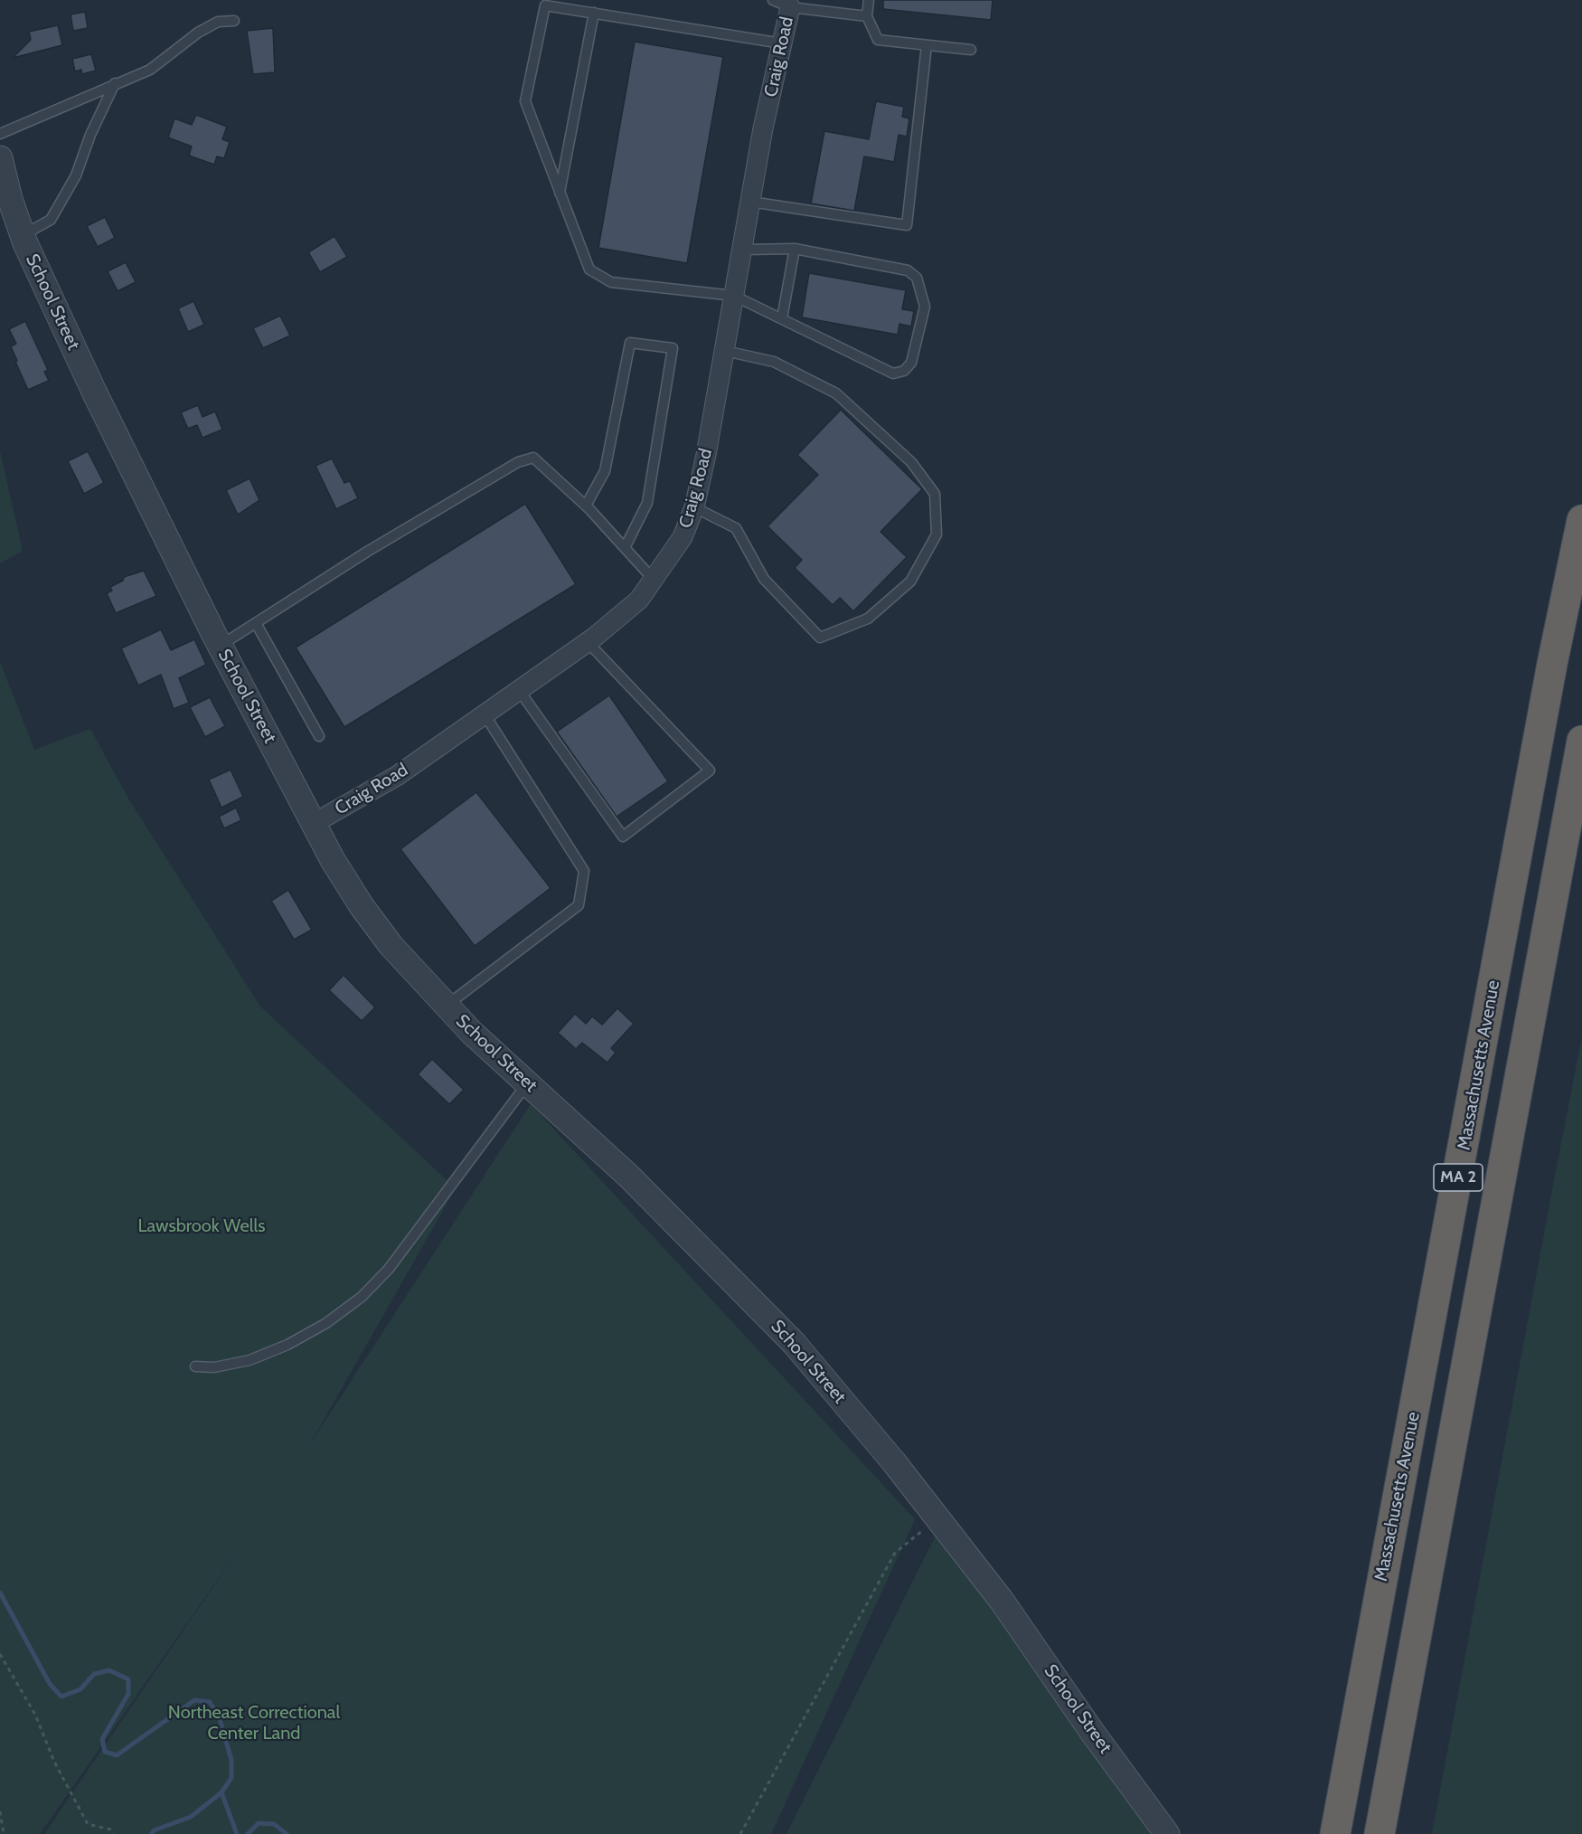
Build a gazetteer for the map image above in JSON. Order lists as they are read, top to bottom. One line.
{"streets":{"highway":["Massachusetts Avenue","MA 2"],"street":["Craig Road","School Street"]},"crossings":[["Craig Road","School Street"]],"parks":["Lawsbrook Wells","Northeast Correctional Center Land"]}
